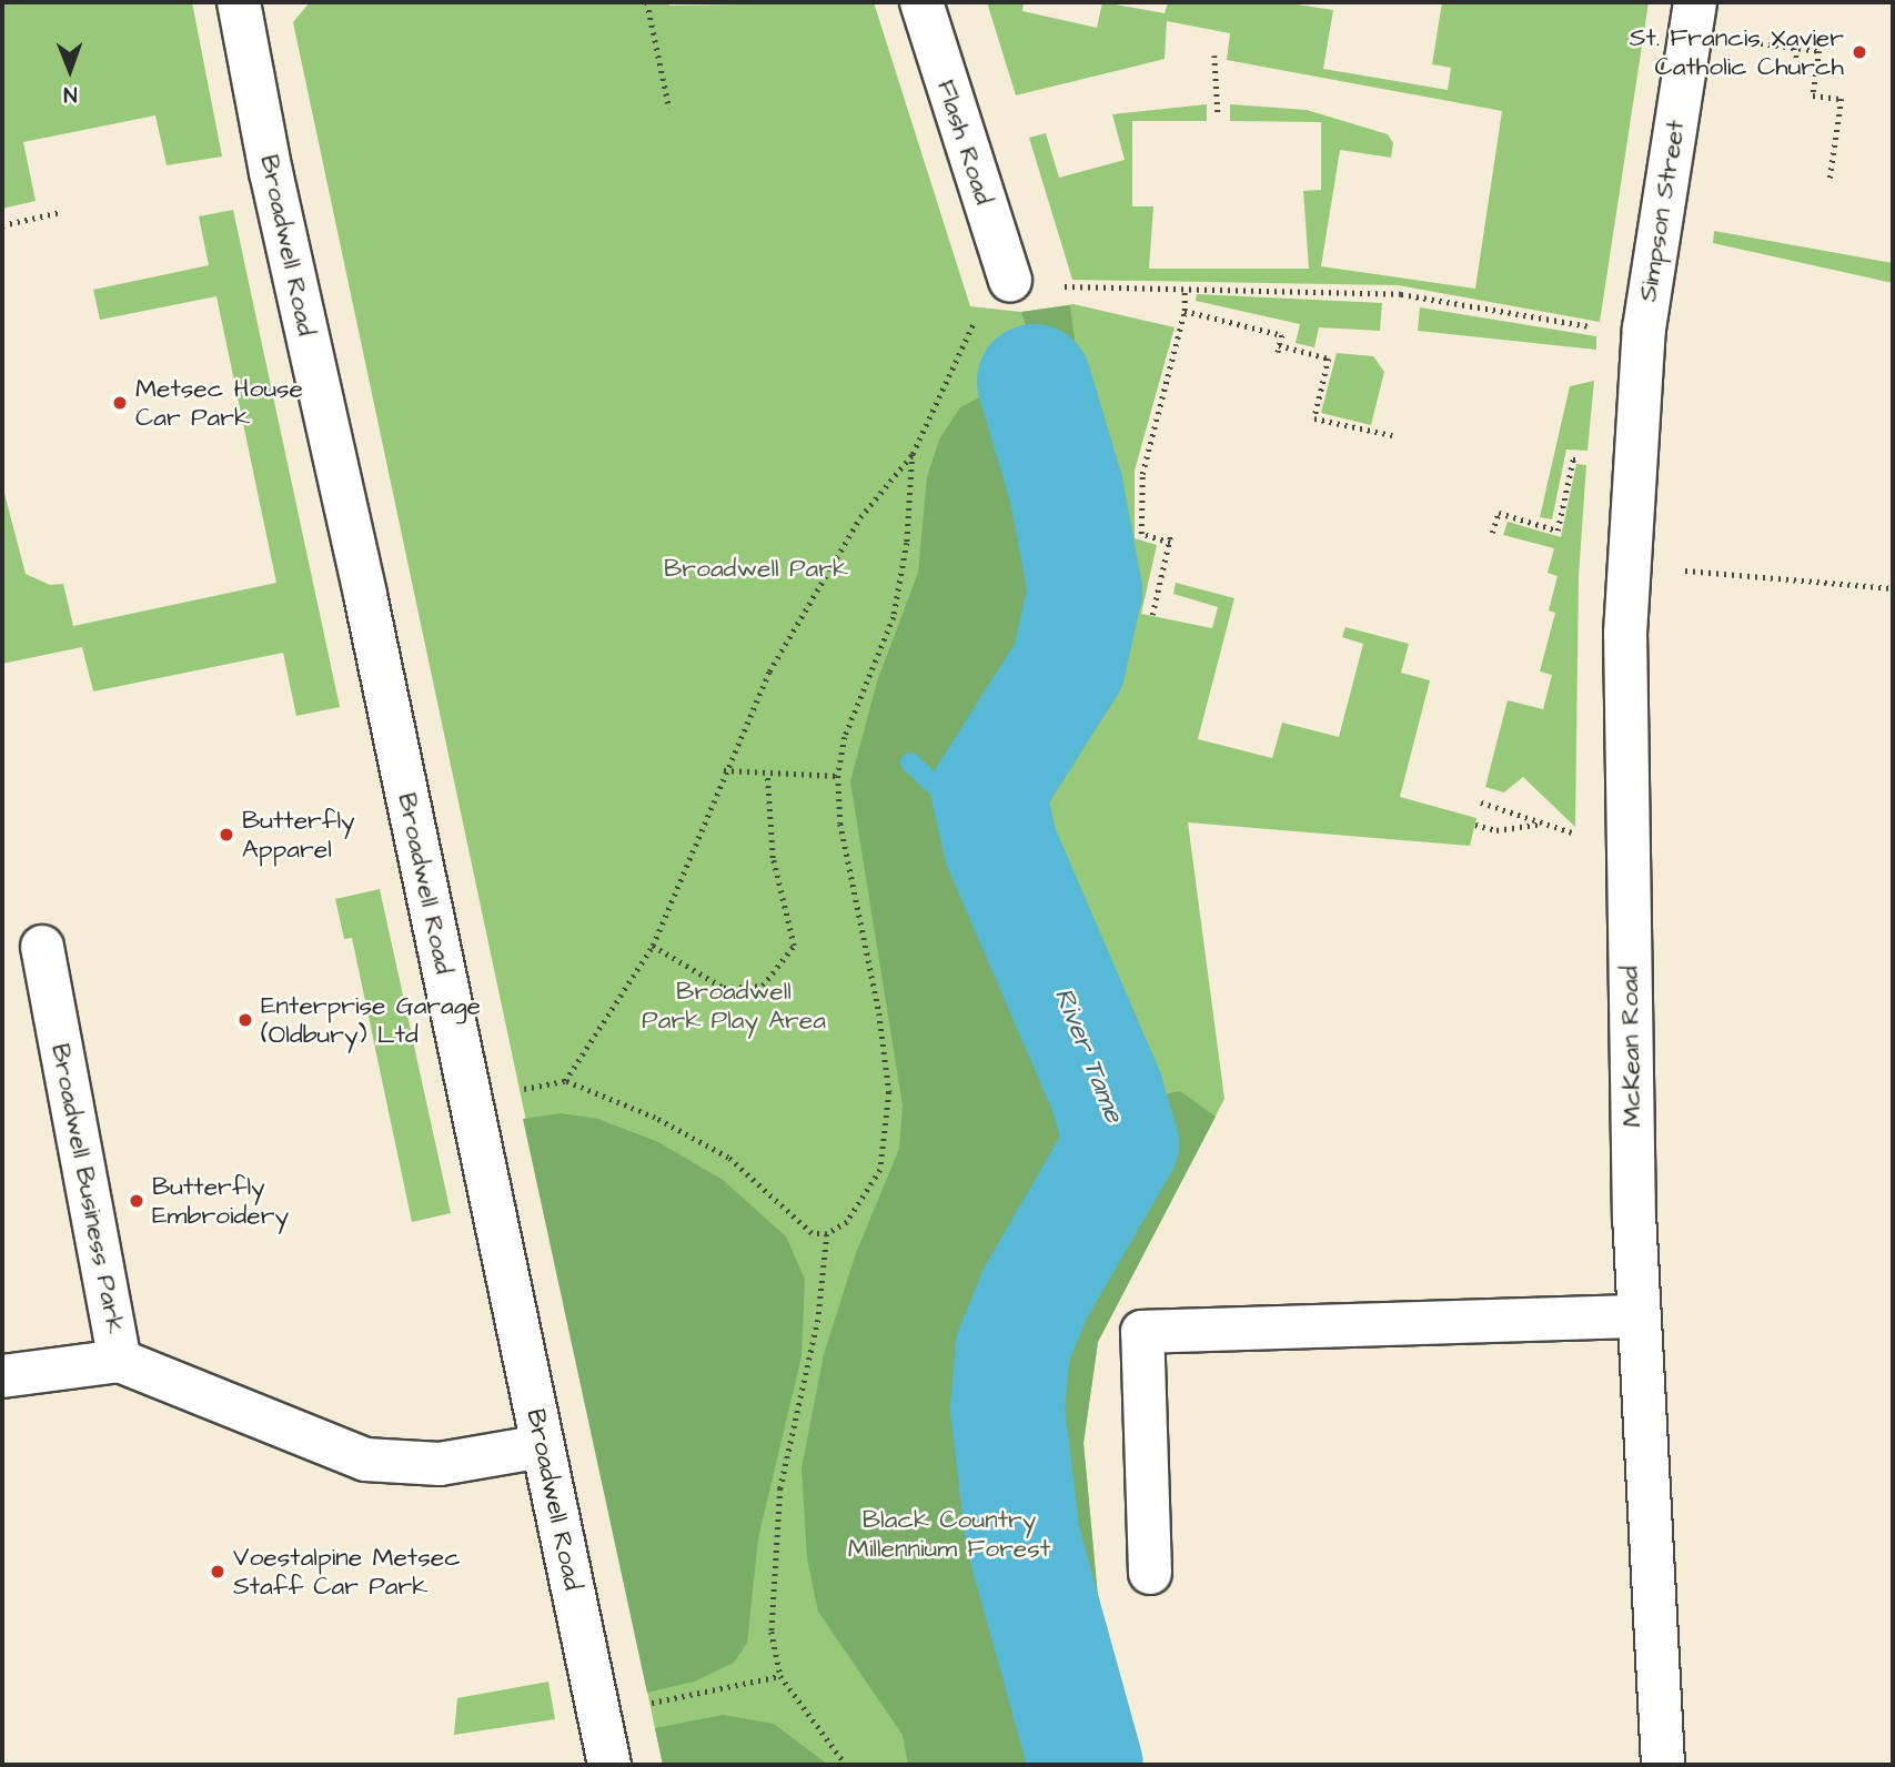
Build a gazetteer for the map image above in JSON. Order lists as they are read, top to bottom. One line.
{"streets":{"street":["Flash Road","Simpson Street","Broadwell Road","McKean Road","Broadwell Business Park"]},"crossings":[["Simpson Street","McKean Road"],["Broadwell Road","Broadwell Business Park"]],"water":["River Tame"],"parks":["Broadwell Park","Broadwell Park Play Area","Black Country Millennium Forest"],"places":["St. Francis Xavier Catholic Church","Metsec House Car Park","Butterfly Apparel","Enterprise Garage (Oldbury) Ltd","Butterfly Embroidery","Voestalpine Metsec Staff Car Park"],"north":"bottom"}
